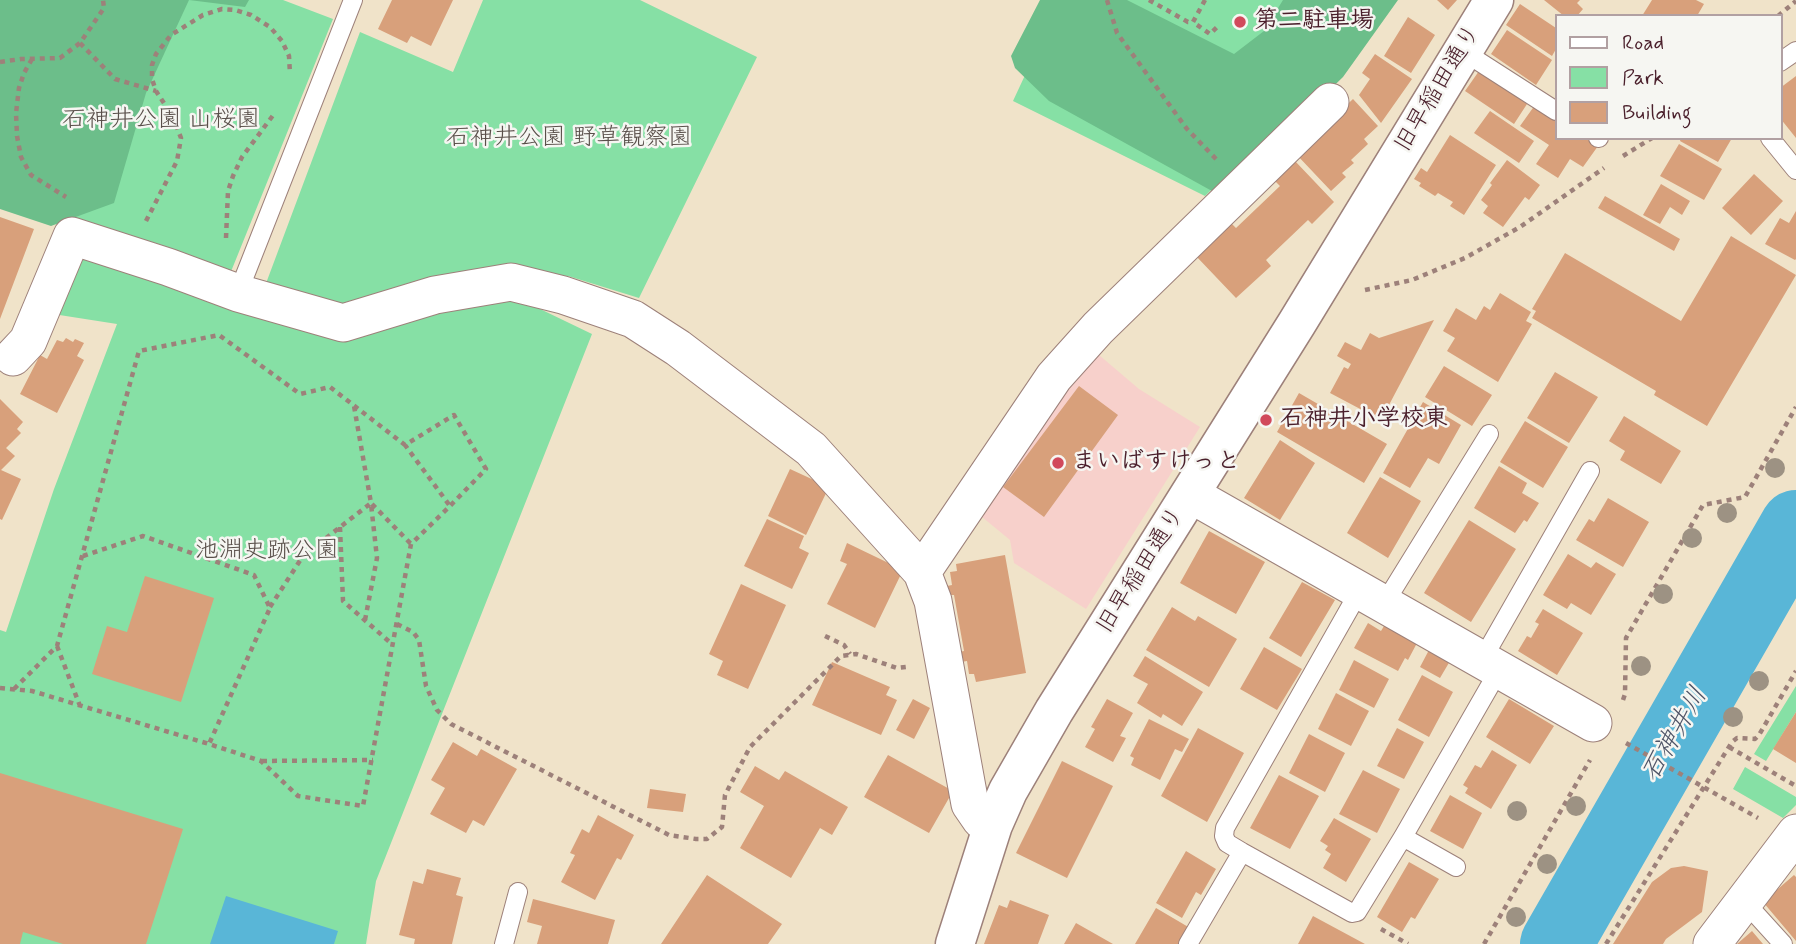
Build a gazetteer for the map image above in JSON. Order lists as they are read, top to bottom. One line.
{"streets":{"main road":["旧早稲田通り"]},"water":["石神井川"],"parks":["石神井公園 山桜園","石神井公園 野草観察園","池淵史跡公園"],"places":["第二駐車場","石神井小学校東","まいばすけっと"],"legend":["Road","Park","Building"]}
